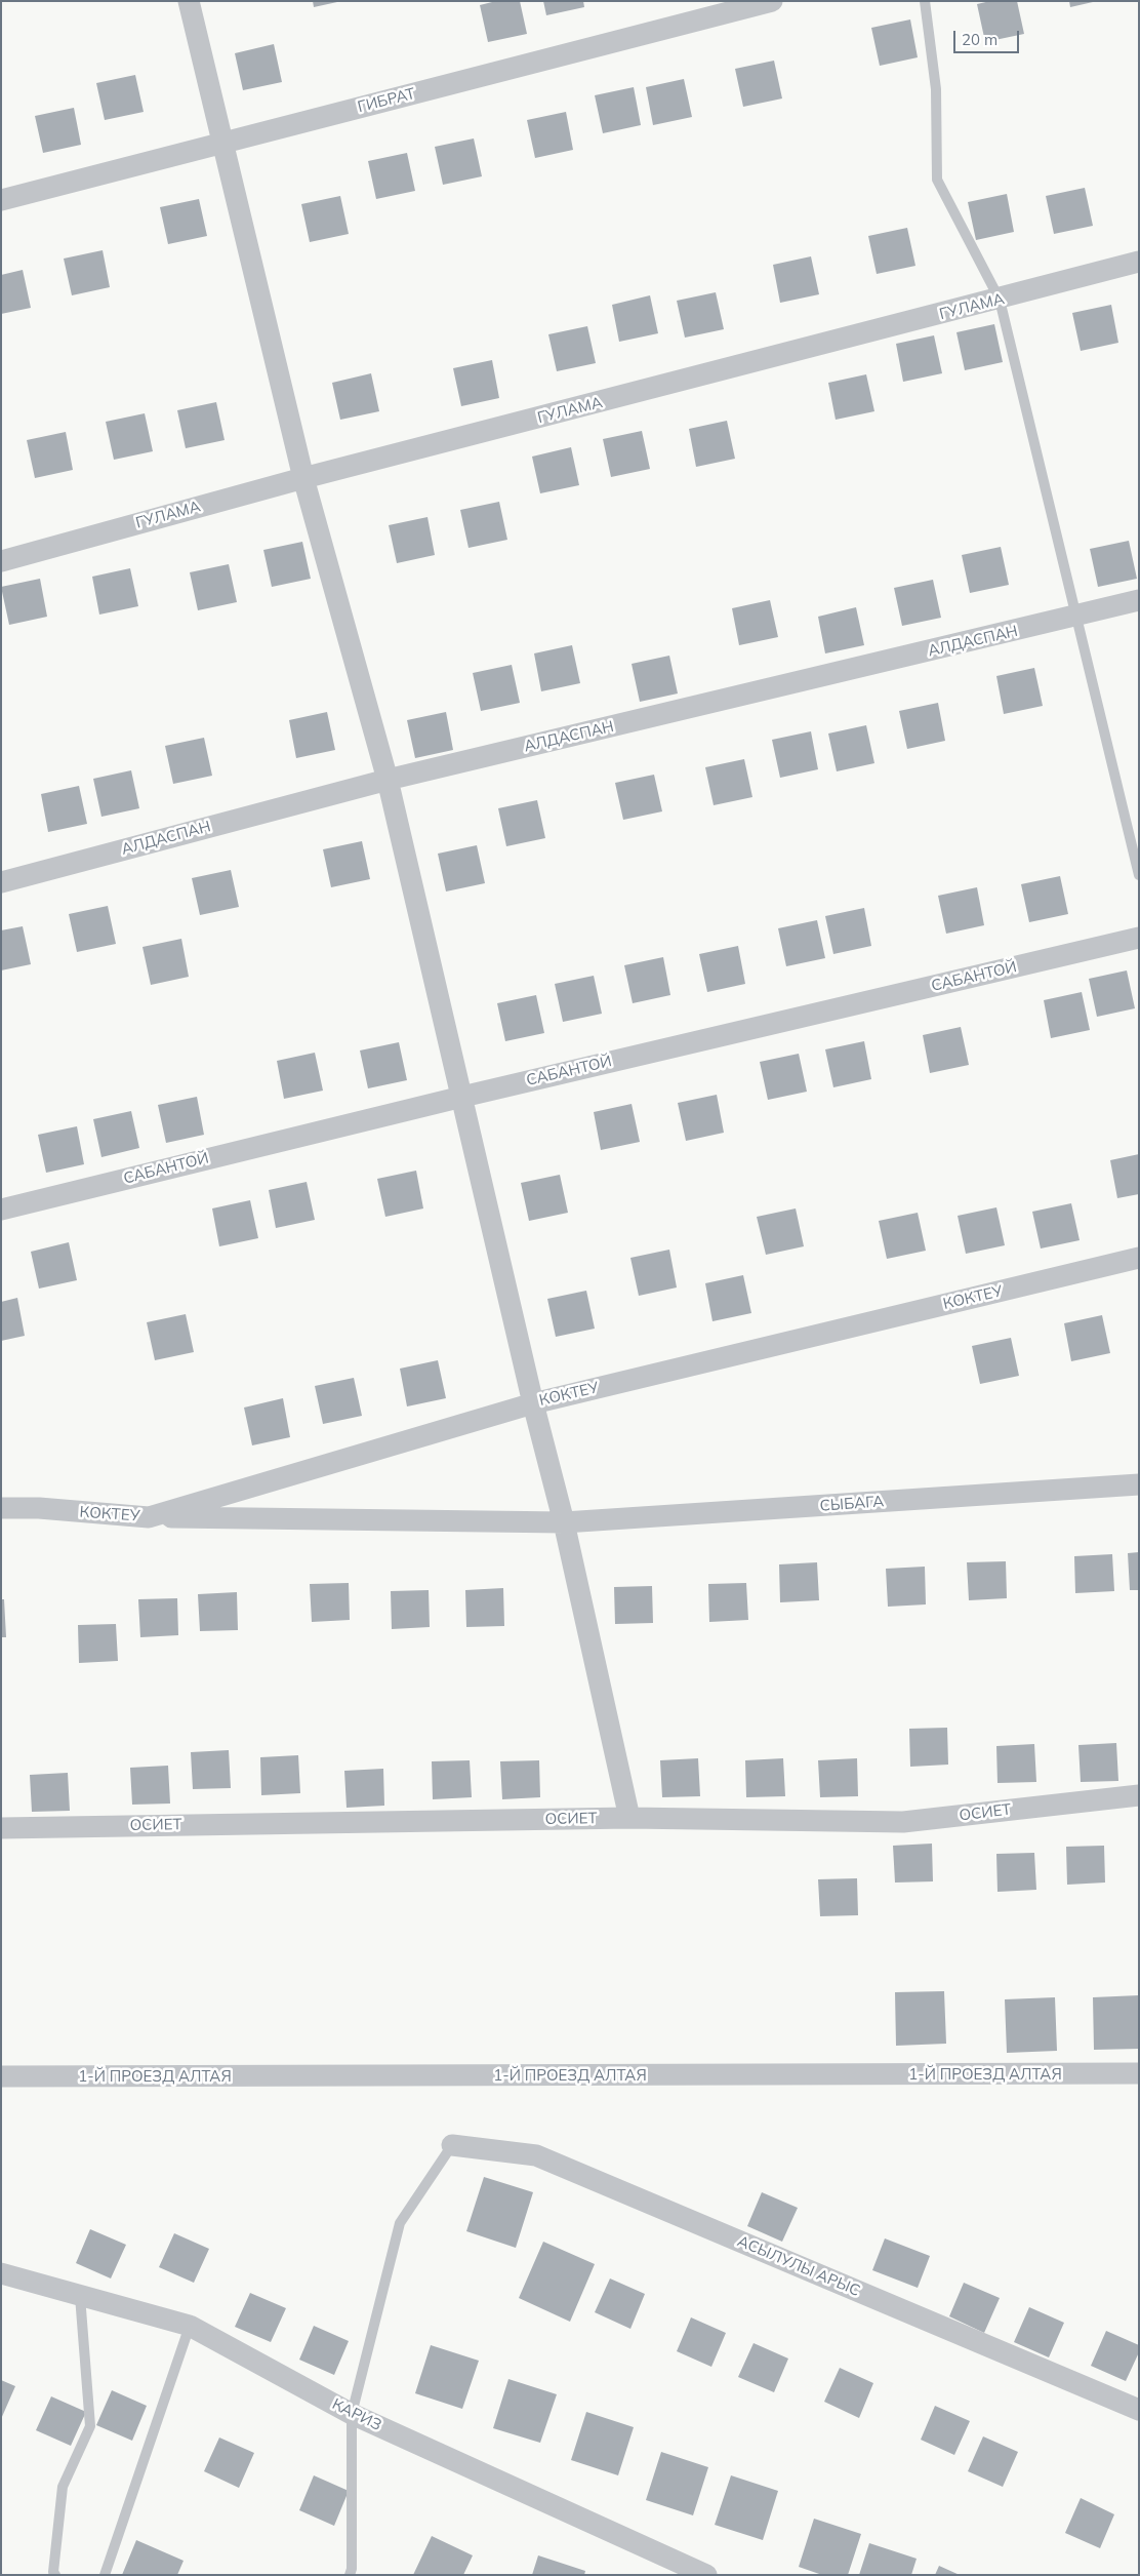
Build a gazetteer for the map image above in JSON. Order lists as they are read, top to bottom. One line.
{"streets":{"street":["ГИБРАТ","ГУЛАМА","АЛДАСПАН","САБАНТОЙ","КОКТЕУ","СЫБАГА","ОСИЕТ","1-Й ПРОЕЗД АЛТАЯ","АСЫЛУЛЫ АРЫС","КАРИЗ"]},"crossings":[["КОКТЕУ","СЫБАГА"]],"scale_bar":"20 m"}
